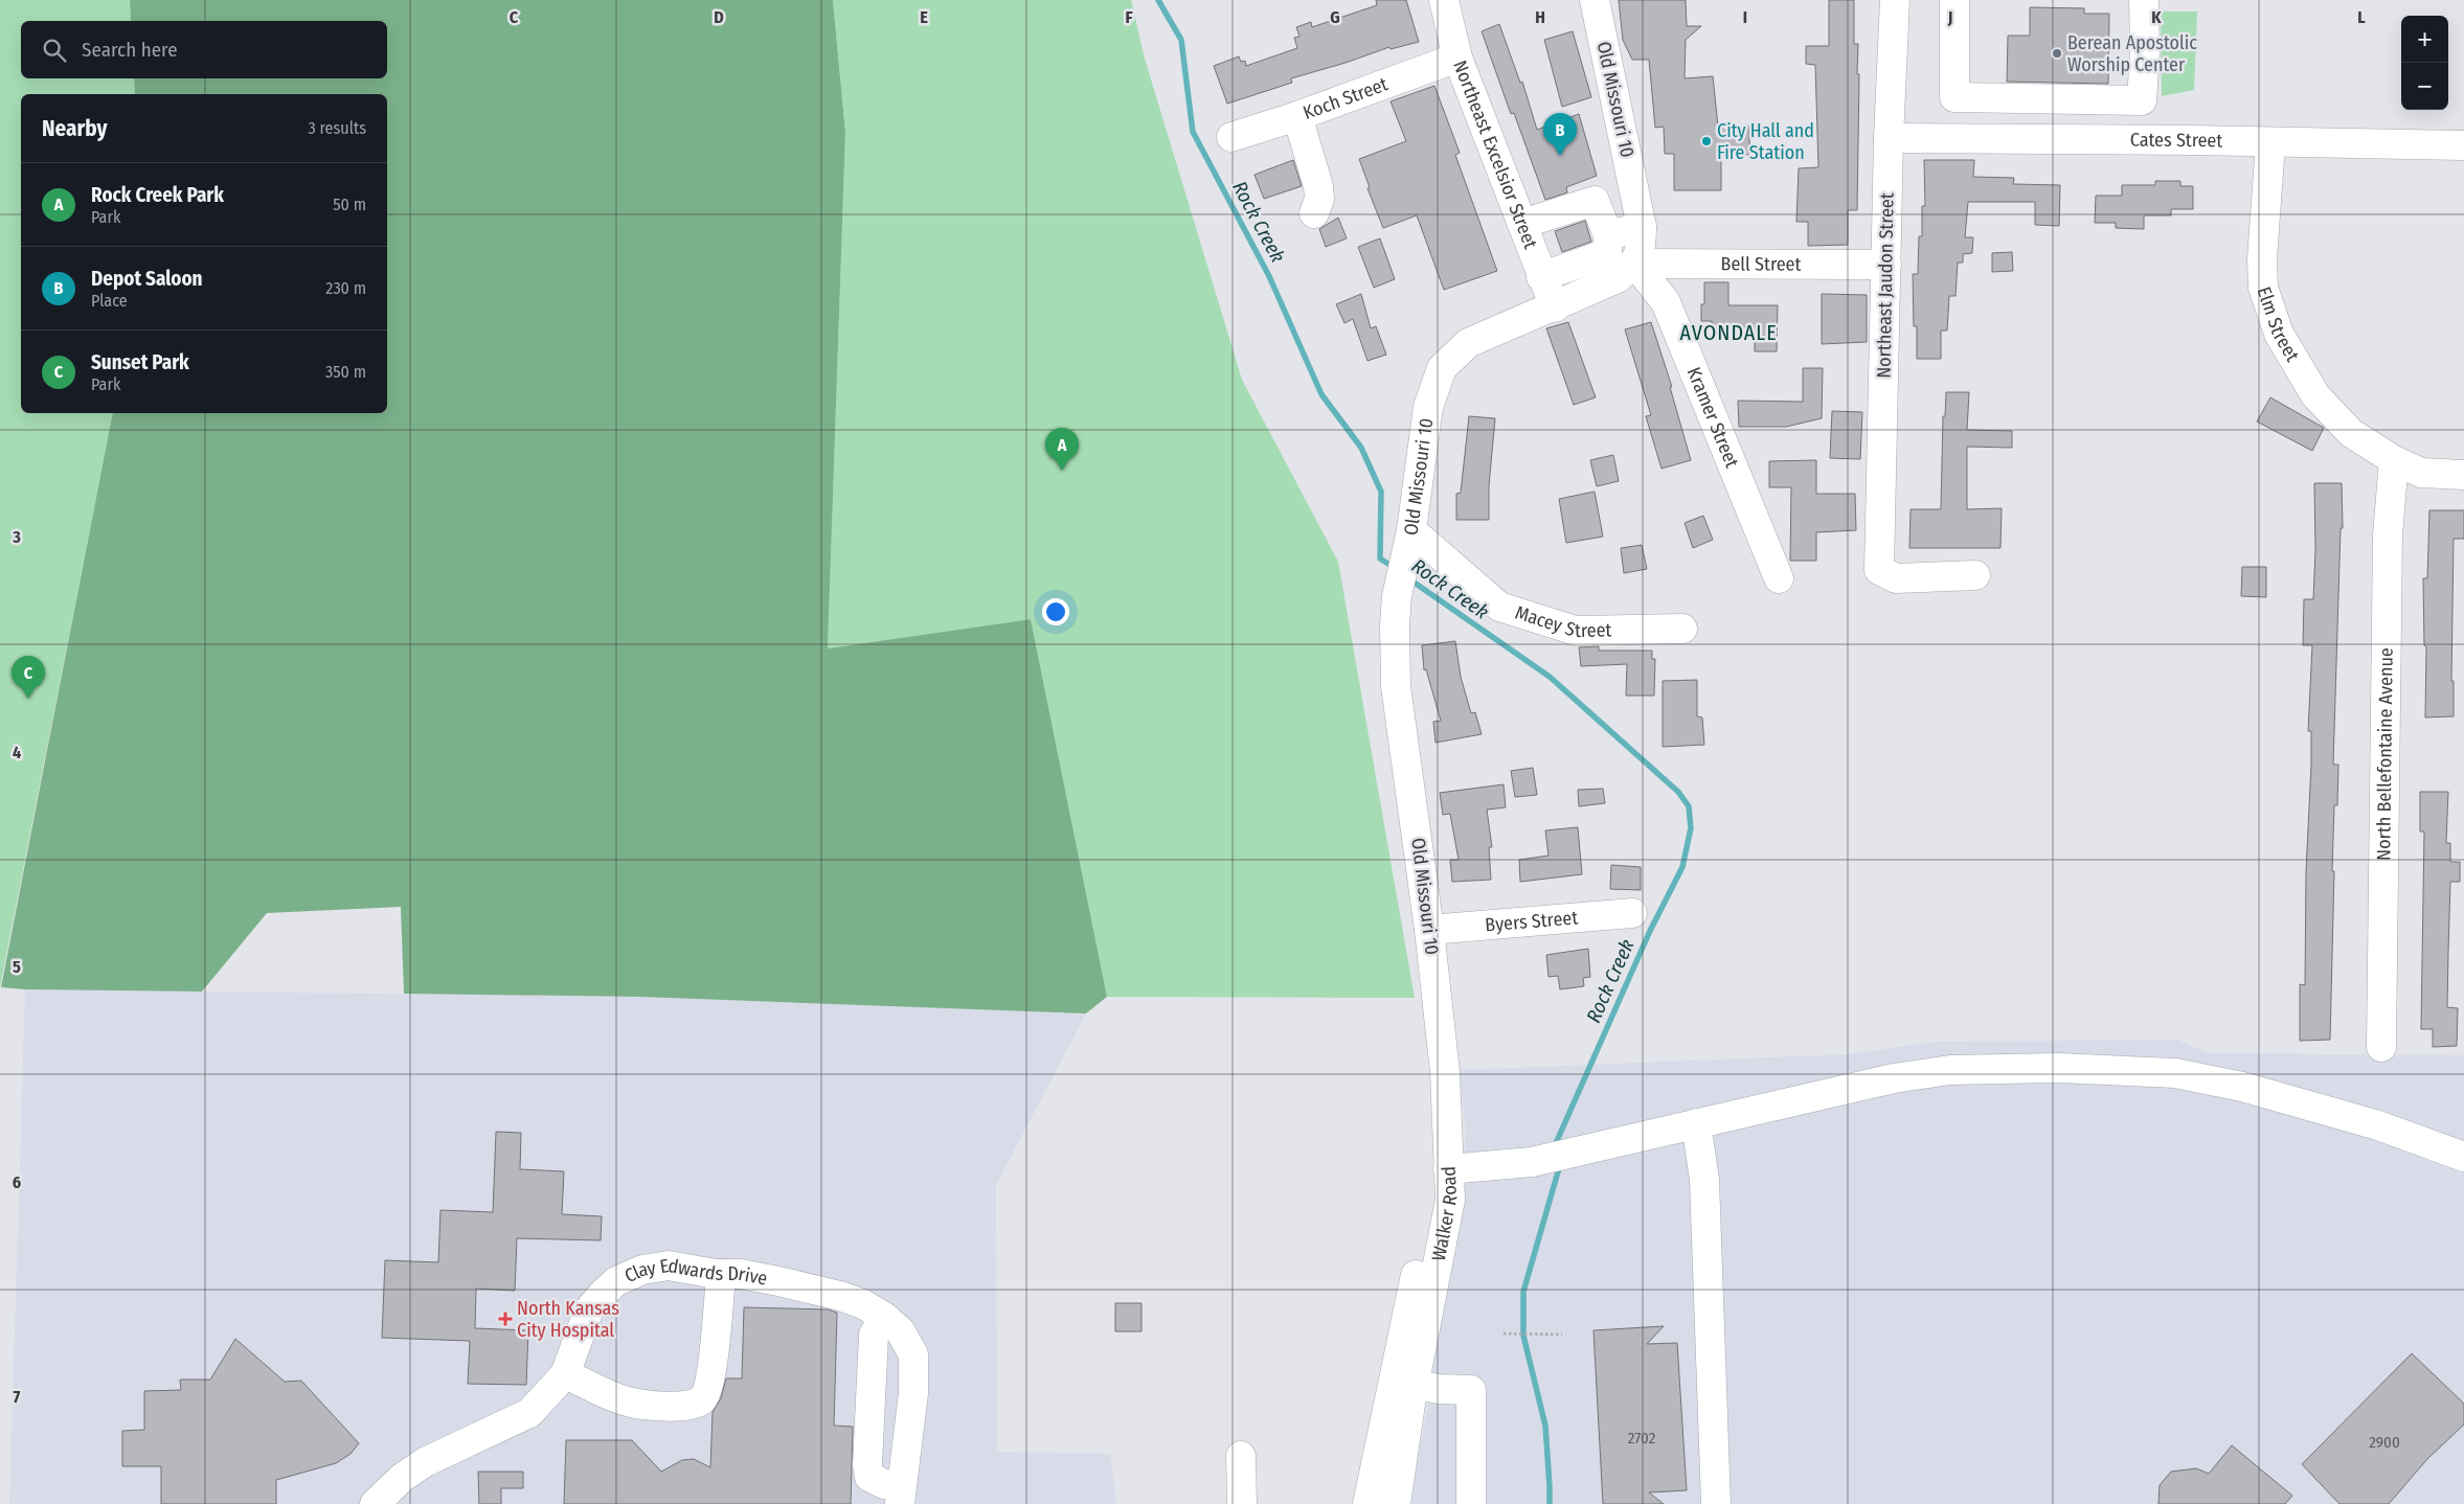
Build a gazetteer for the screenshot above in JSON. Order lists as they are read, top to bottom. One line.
{"streets":{"street":["Koch Street","Old Missouri 10","Cates Street","Northeast Excelsior Street","Bell Street","Northeast Jaudon Street","Elm Street","Kramer Street","Macey Street","North Bellefontaine Avenue","Byers Street","Walker Road","Clay Edwards Drive"]},"crossings":[["Koch Street","Northeast Excelsior Street"],["Old Missouri 10","Northeast Excelsior Street"],["Old Missouri 10","Bell Street"],["Old Missouri 10","Kramer Street"],["Old Missouri 10","Macey Street"],["Old Missouri 10","Byers Street"],["Old Missouri 10","Walker Road"],["Cates Street","Northeast Jaudon Street"],["Cates Street","Elm Street"],["Northeast Excelsior Street","Kramer Street"],["Bell Street","Northeast Jaudon Street"],["Bell Street","Kramer Street"],["Elm Street","North Bellefontaine Avenue"]],"districts":["AVONDALE"],"water":["Rock Creek"],"places":{"other":["Berean Apostolic Worship Center","City Hall and Fire Station"],"health":["North Kansas City Hospital"]},"house_numbers":["2702","2900"],"page":{"map_buttons":["+","−"],"search":"Search here","heading":["Nearby","3 results"],"pins":["B","A","C"],"list":[{"mark":"A","name":"Rock Creek Park","note":"Park","value":"50 m"},{"mark":"B","name":"Depot Saloon","note":"Place","value":"230 m"},{"mark":"C","name":"Sunset Park","note":"Park","value":"350 m"}]},"grid":{"columns":["C","D","E","F","G","H","I","J","K","L"],"rows":["3","4","5","6","7"]}}
